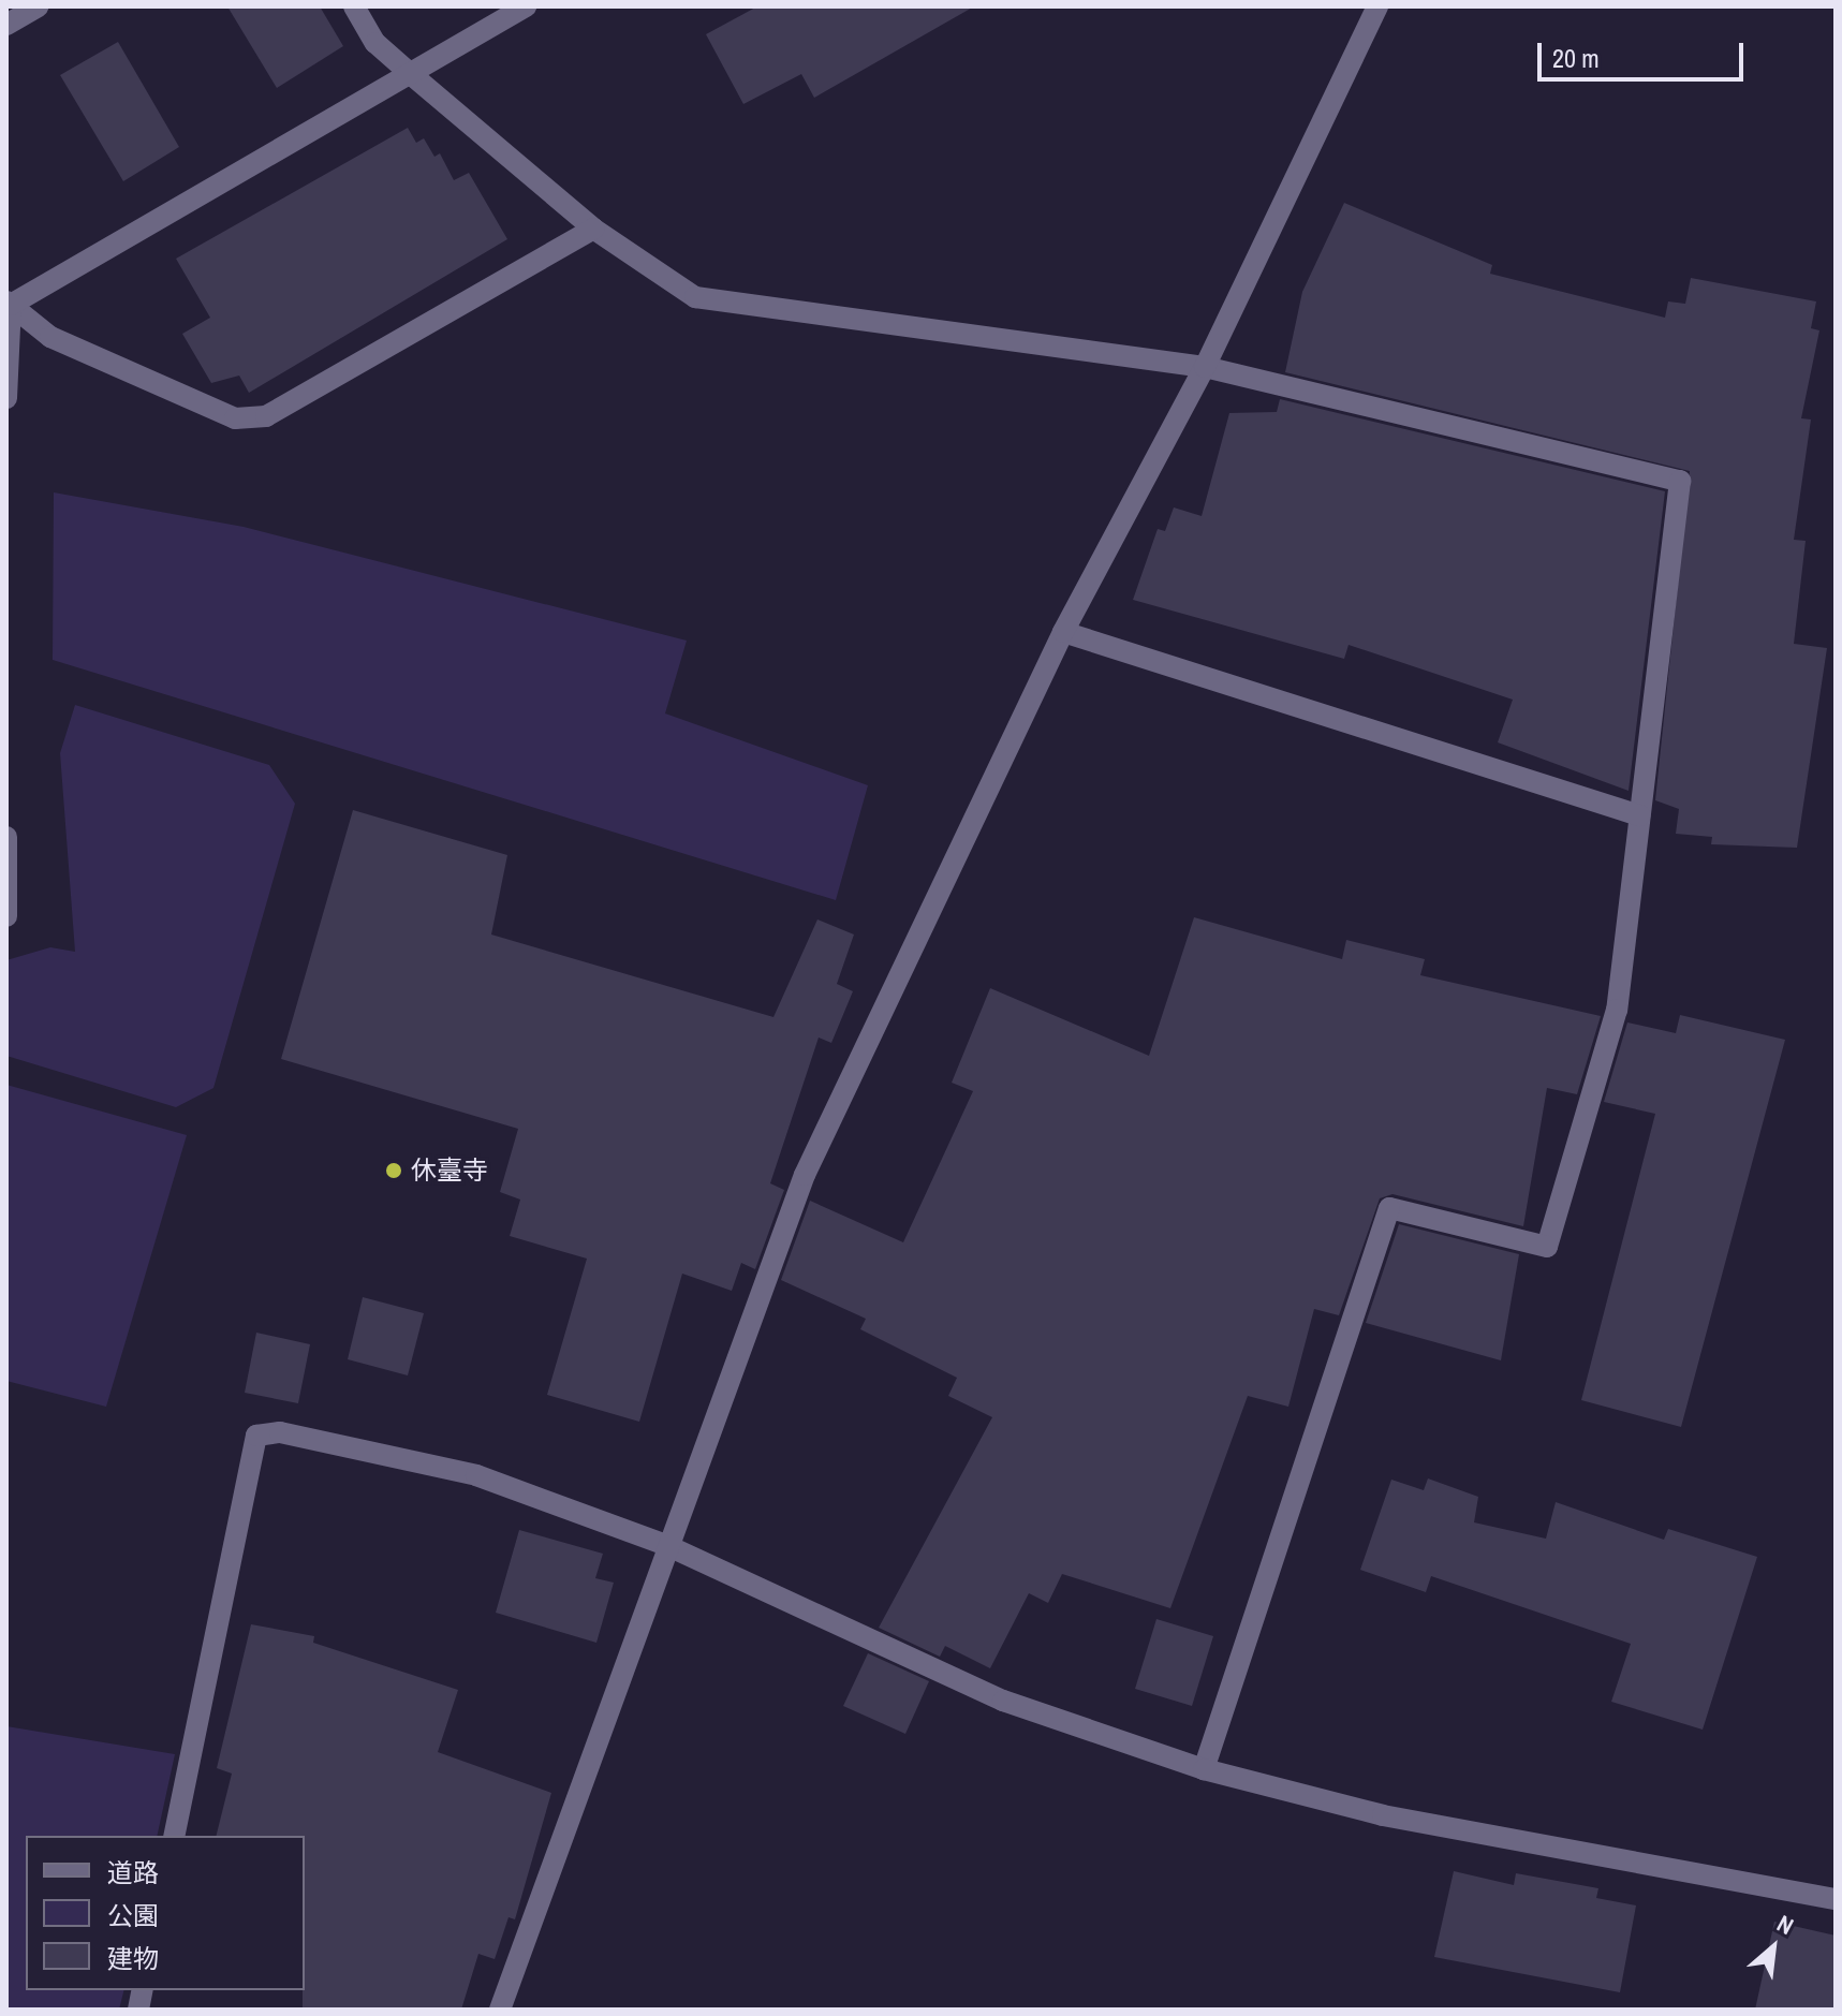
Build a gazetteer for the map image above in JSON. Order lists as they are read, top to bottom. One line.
{"places":["休臺寺"],"legend":["道路","公園","建物"],"scale_bar":"20 m","north":"top right"}
